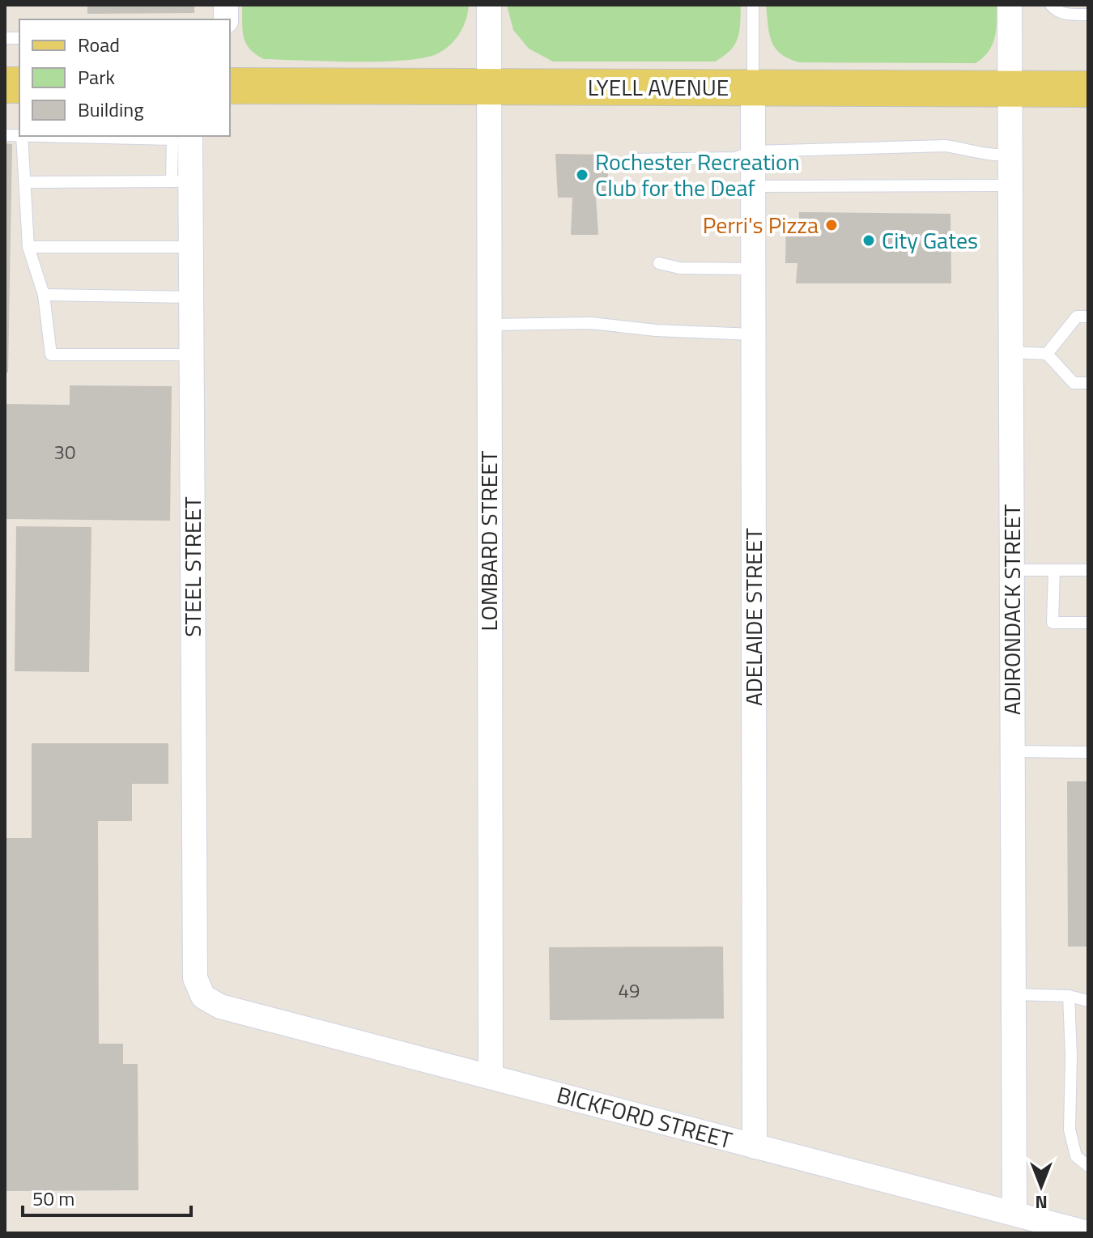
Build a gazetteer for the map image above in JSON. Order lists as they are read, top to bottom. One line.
{"streets":{"main road":["LYELL AVENUE"],"street":["LOMBARD STREET","STEEL STREET","ADIRONDACK STREET","ADELAIDE STREET","BICKFORD STREET"]},"crossings":[["LYELL AVENUE","LOMBARD STREET"],["LYELL AVENUE","ADIRONDACK STREET"],["LYELL AVENUE","ADELAIDE STREET"],["LOMBARD STREET","BICKFORD STREET"],["STEEL STREET","BICKFORD STREET"],["ADIRONDACK STREET","BICKFORD STREET"],["ADELAIDE STREET","BICKFORD STREET"]],"places":["Rochester Recreation Club for the Deaf","Perri's Pizza","City Gates"],"house_numbers":["30","49"],"legend":["Road","Park","Building"],"scale_bar":"50 m","north":"bottom"}
